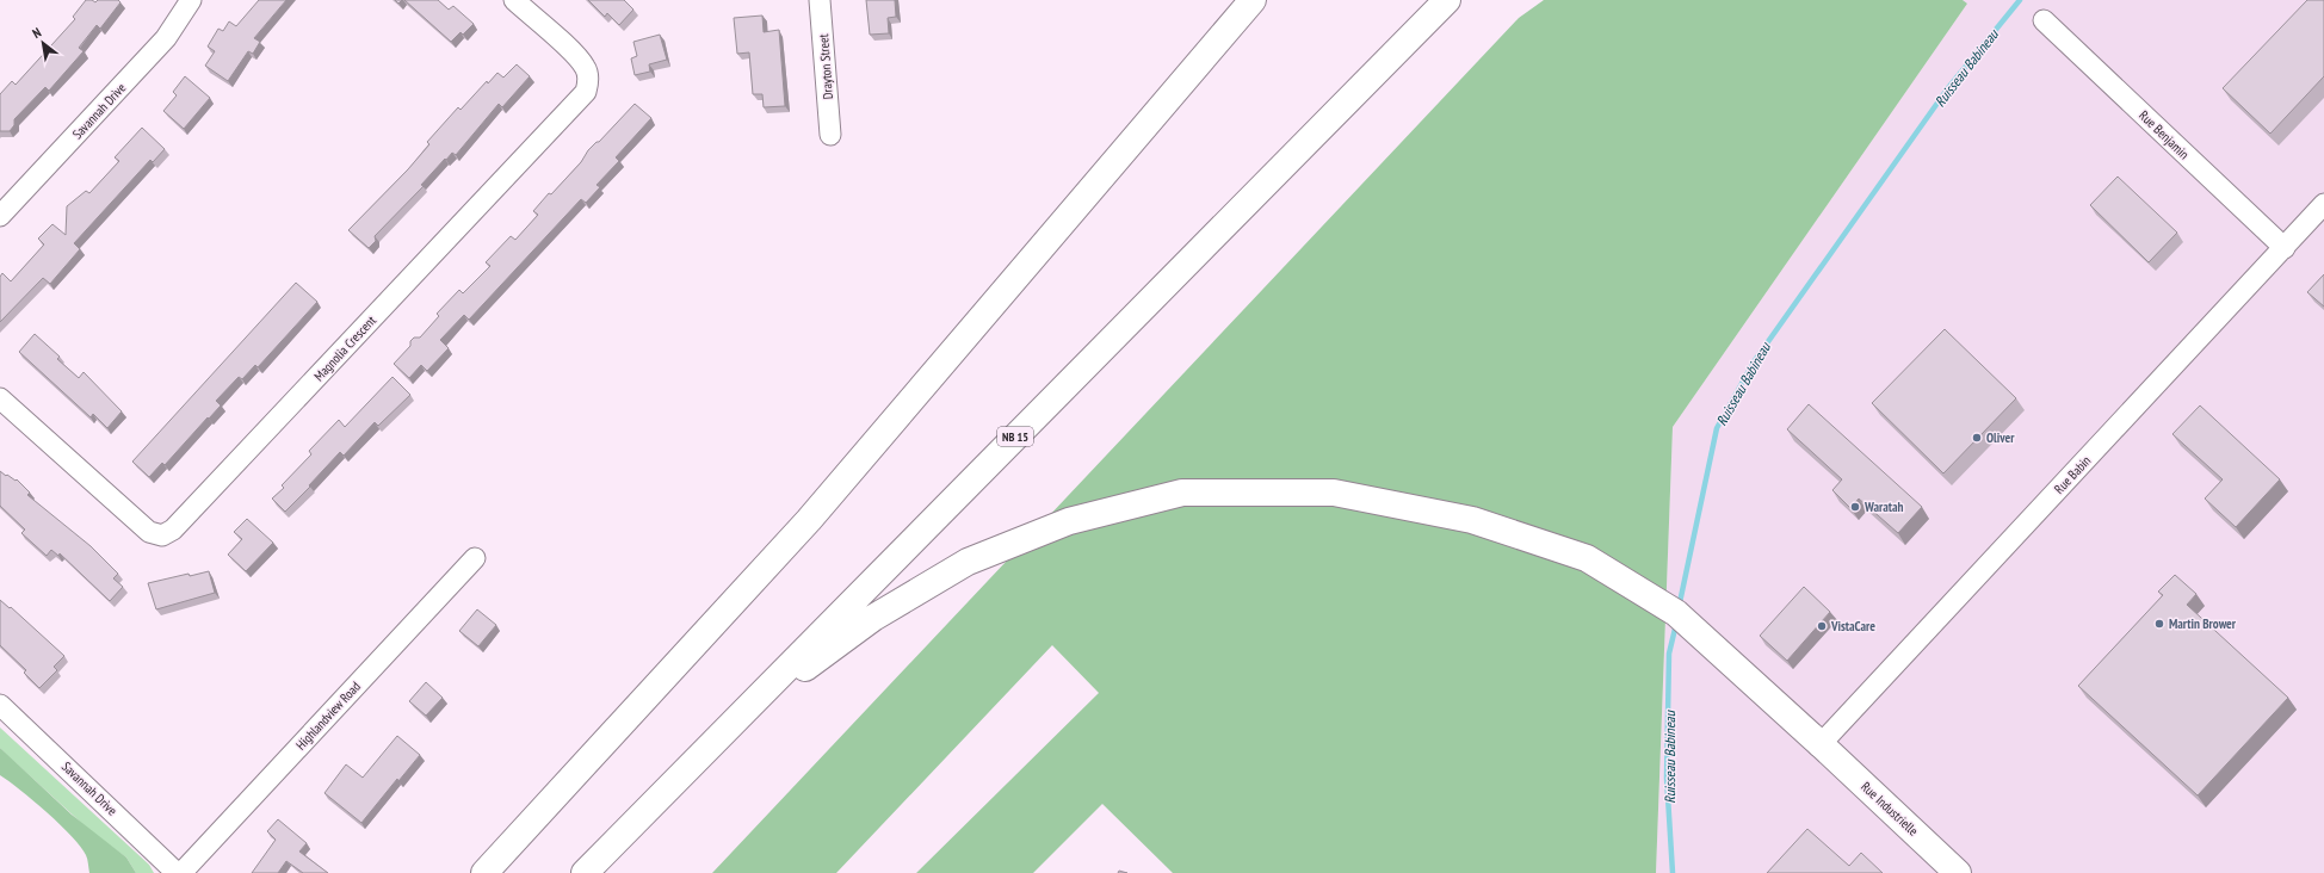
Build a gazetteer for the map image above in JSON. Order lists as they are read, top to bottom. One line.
{"streets":{"main road":["NB 15","Rue Industrielle"],"street":["Drayton Street","Savannah Drive","Rue Benjamin","Magnolia Crescent","Rue Babin","Highlandview Road"]},"crossings":[["Rue Benjamin","Rue Babin"],["NB 15","Rue Industrielle"],["Rue Babin","Rue Industrielle"]],"water":["Ruisseau Babineau"],"places":["Oliver","Waratah","Martin Brower","VistaCare"],"north":"top left"}
